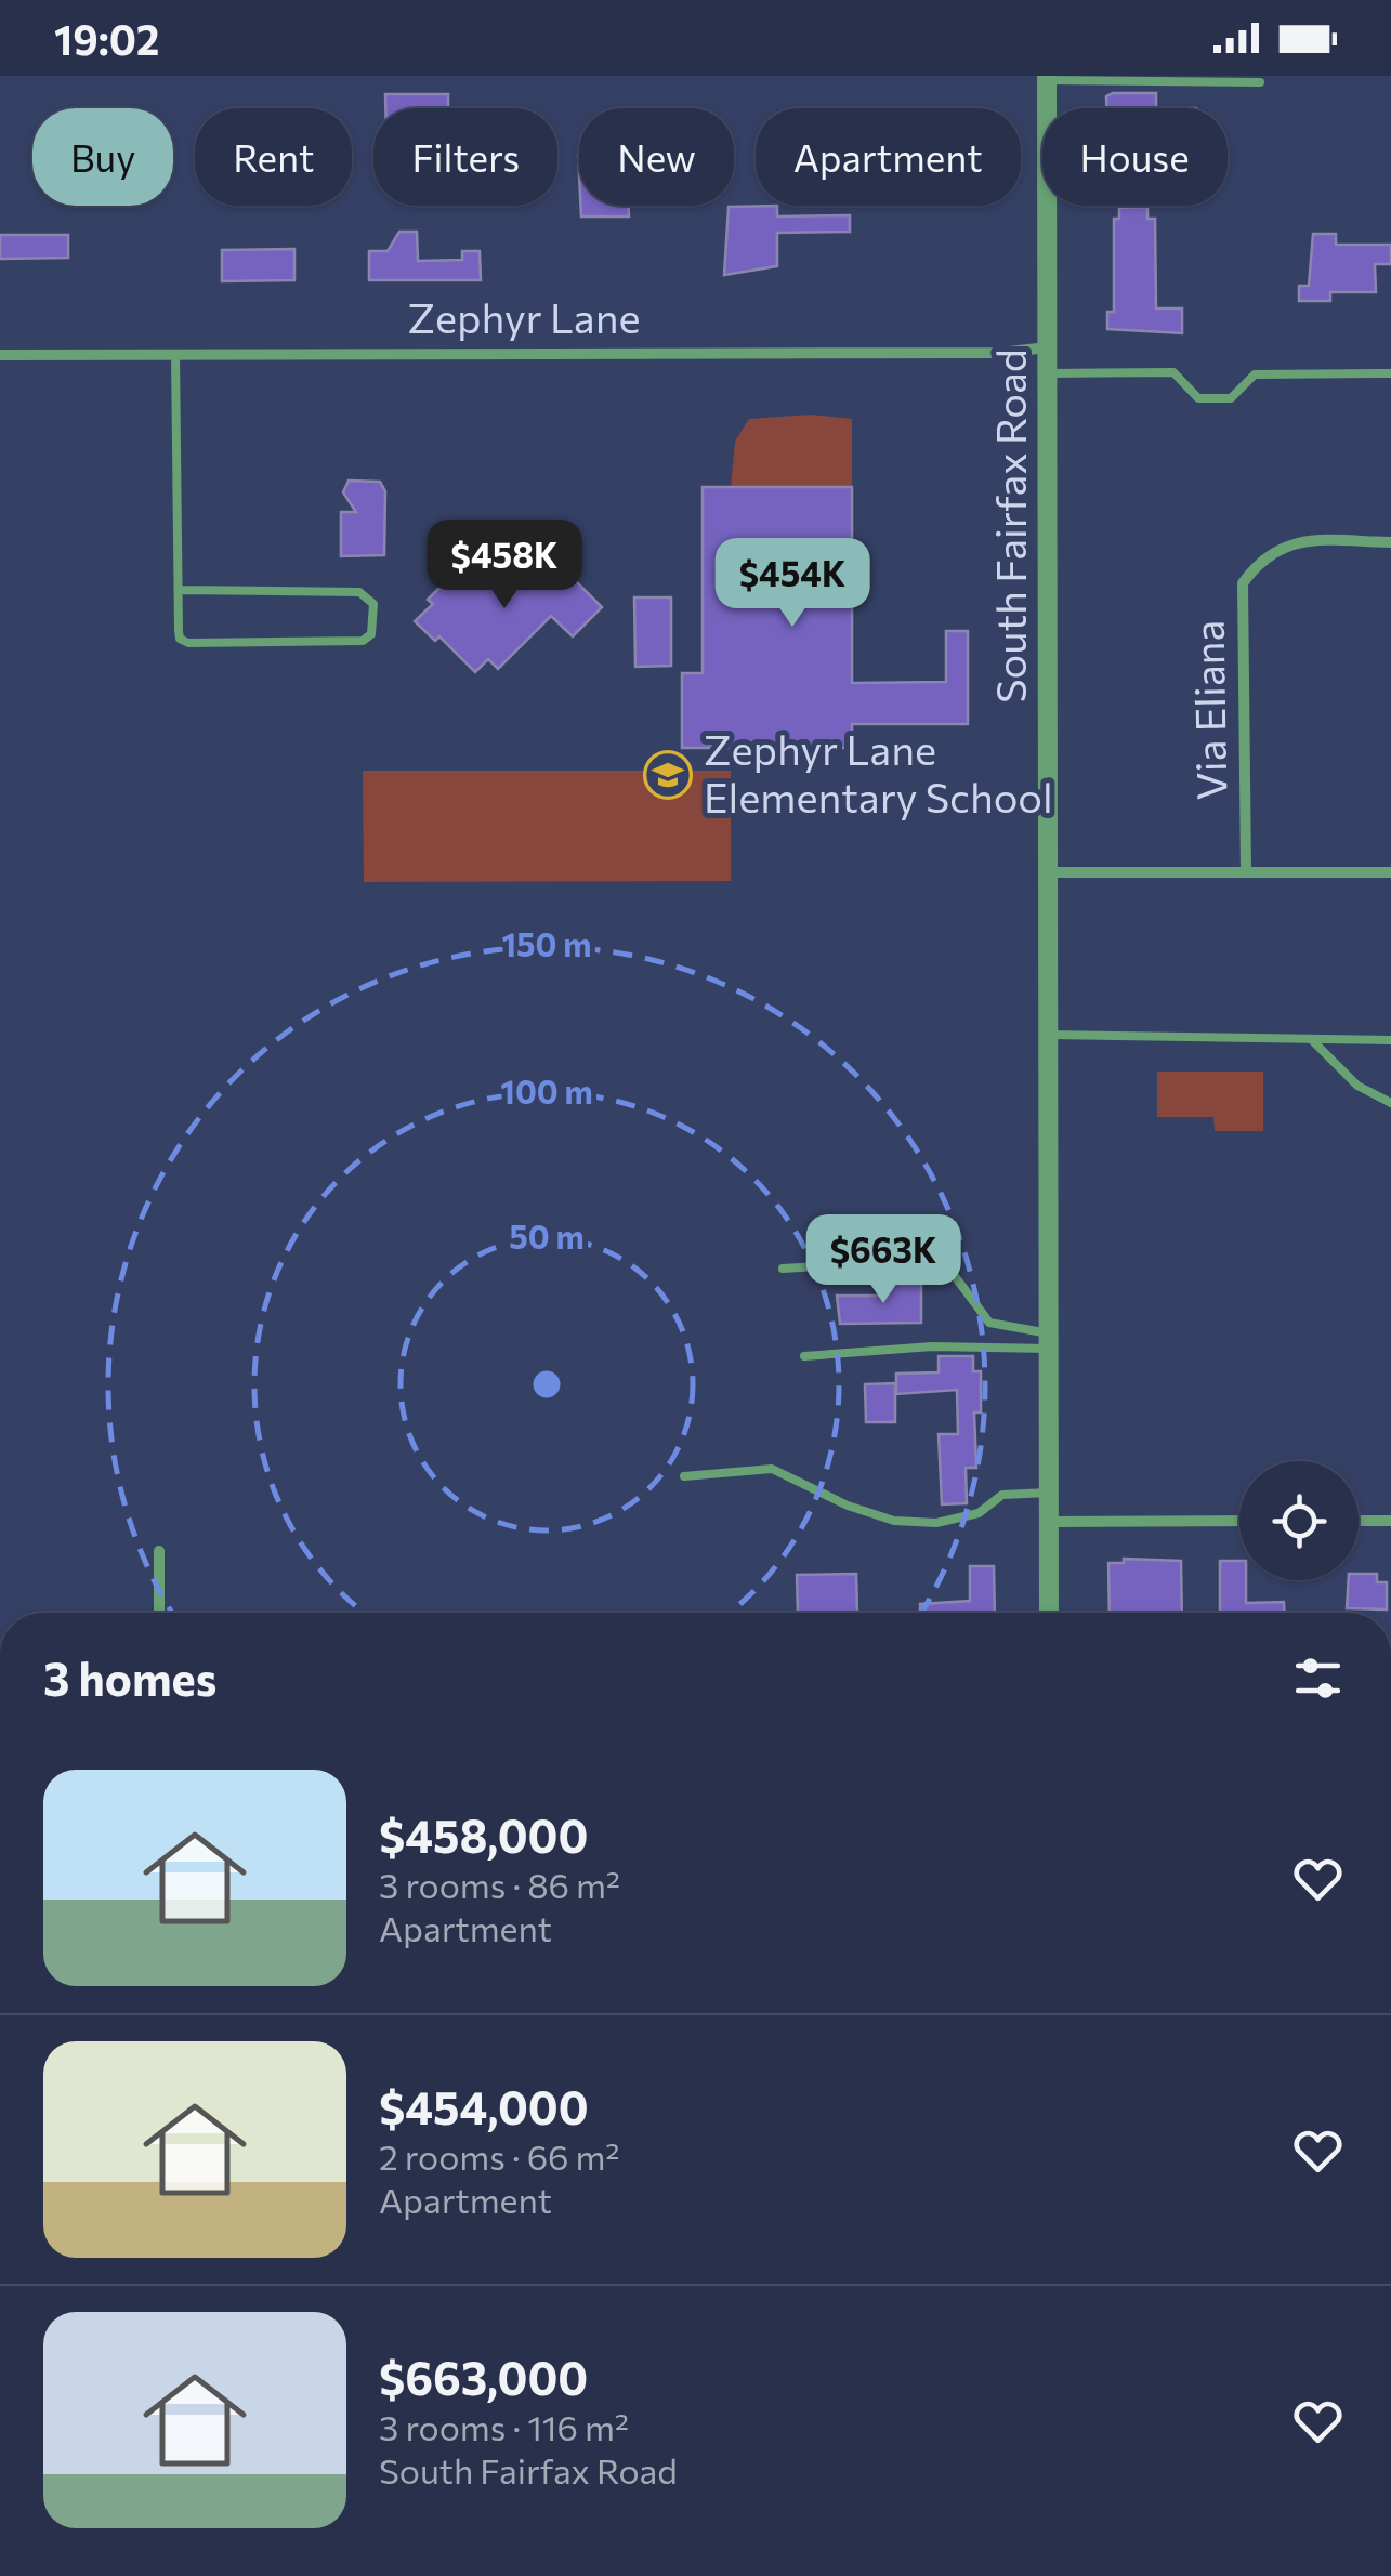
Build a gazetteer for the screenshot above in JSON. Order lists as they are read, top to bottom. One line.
{"streets":{"street":["Zephyr Lane","South Fairfax Road","Via Eliana"]},"crossings":[["Zephyr Lane","South Fairfax Road"]],"places":{"school or university":["Zephyr Lane Elementary School"]},"page":{"status":"19:02","chip":["Buy","Rent","Filters","New","Apartment","House"],"price":["$458K","$454K","$663K"],"heading":"3 homes","list":[{"name":"$458,000","note":"3 rooms · 86 m² · Apartment"},{"name":"$454,000","note":"2 rooms · 66 m² · Apartment"},{"name":"$663,000","note":"3 rooms · 116 m² · South Fairfax Road"}]},"rings":["150 m","100 m","50 m"]}
